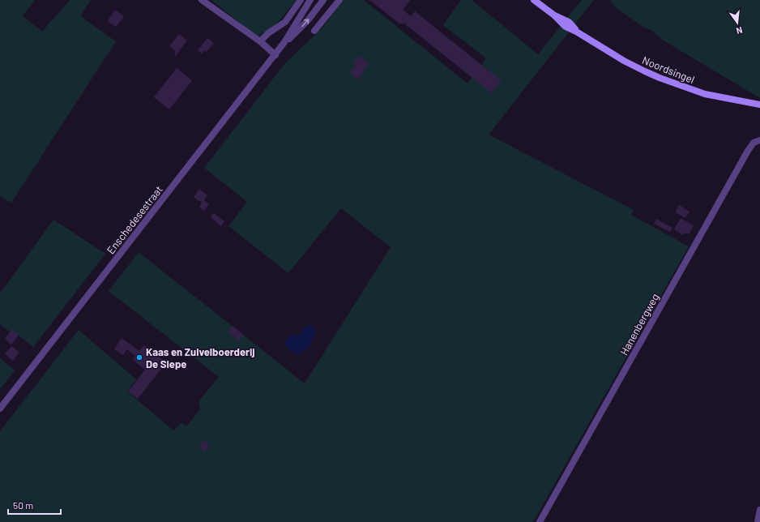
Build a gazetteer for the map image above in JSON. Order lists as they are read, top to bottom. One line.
{"streets":{"main road":["Noordsingel"],"street":["Enschedesestraat","Hanenbergweg"]},"places":["Kaas en Zuivelboerderij De Siepe"],"scale_bar":"50 m","north":"bottom"}
